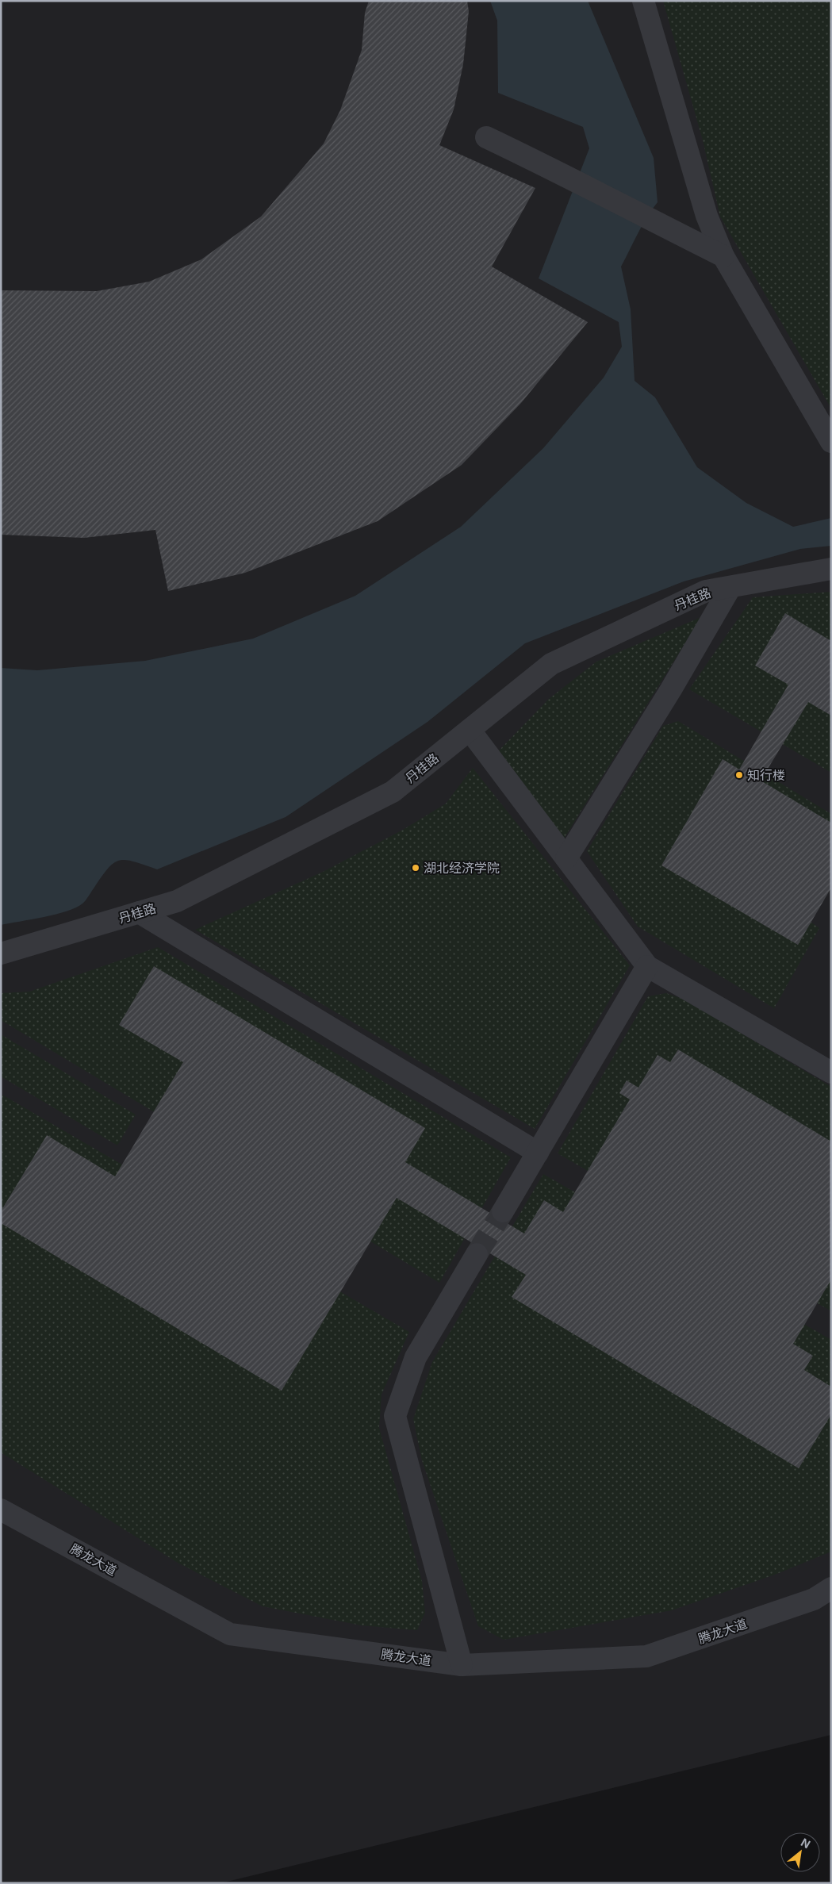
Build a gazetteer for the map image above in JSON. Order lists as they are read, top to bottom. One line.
{"streets":{"street":["丹桂路","腾龙大道"]},"places":["知行楼","湖北经济学院"],"north":"top right"}
